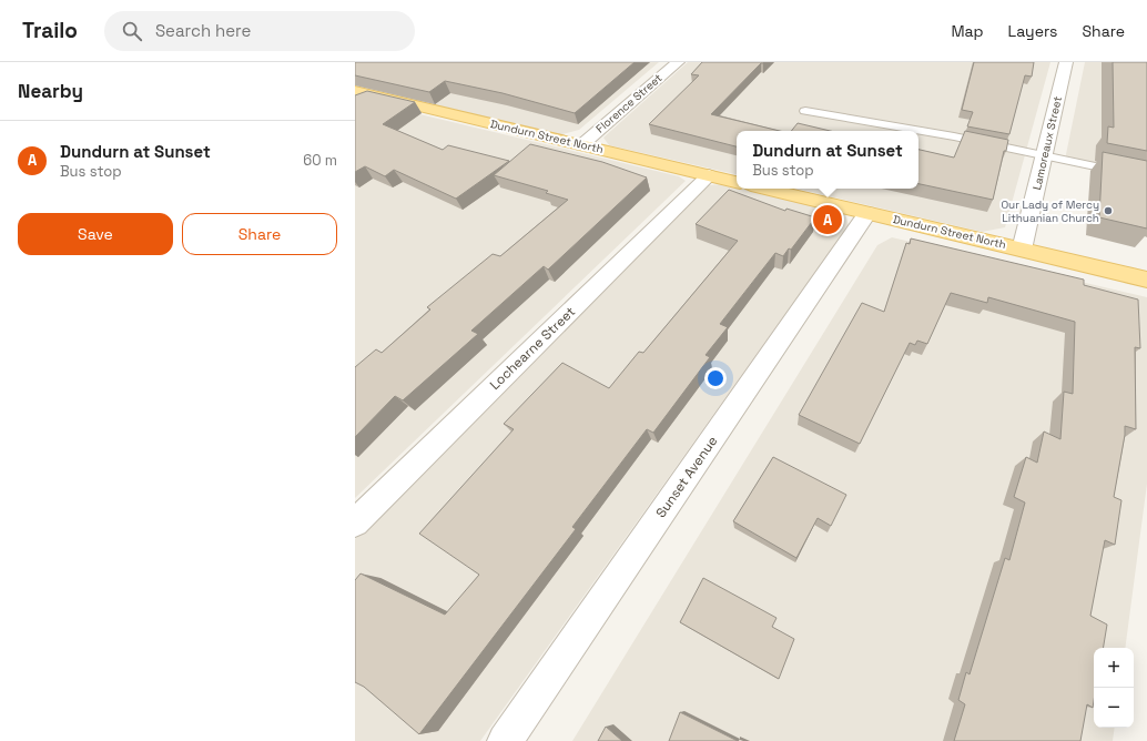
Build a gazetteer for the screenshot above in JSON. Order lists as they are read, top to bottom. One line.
{"streets":{"main road":["Dundurn Street North"],"street":["Florence Street","Lamoreaux Street","Lochearne Street","Sunset Avenue"]},"crossings":[["Florence Street","Dundurn Street North"],["Dundurn Street North","Lamoreaux Street"],["Dundurn Street North","Lochearne Street"],["Dundurn Street North","Sunset Avenue"]],"places":["Our Lady of Mercy Lithuanian Church"],"page":{"header":"Trailo","search":"Search here","nav":["Map","Layers","Share"],"heading":"Nearby","list":[{"mark":"A","name":"Dundurn at Sunset","note":"Bus stop","value":"60 m"}],"popup":["Dundurn at Sunset","Bus stop"],"buttons":["Save","Share"],"pins":"A","map_buttons":["+","−"]}}
